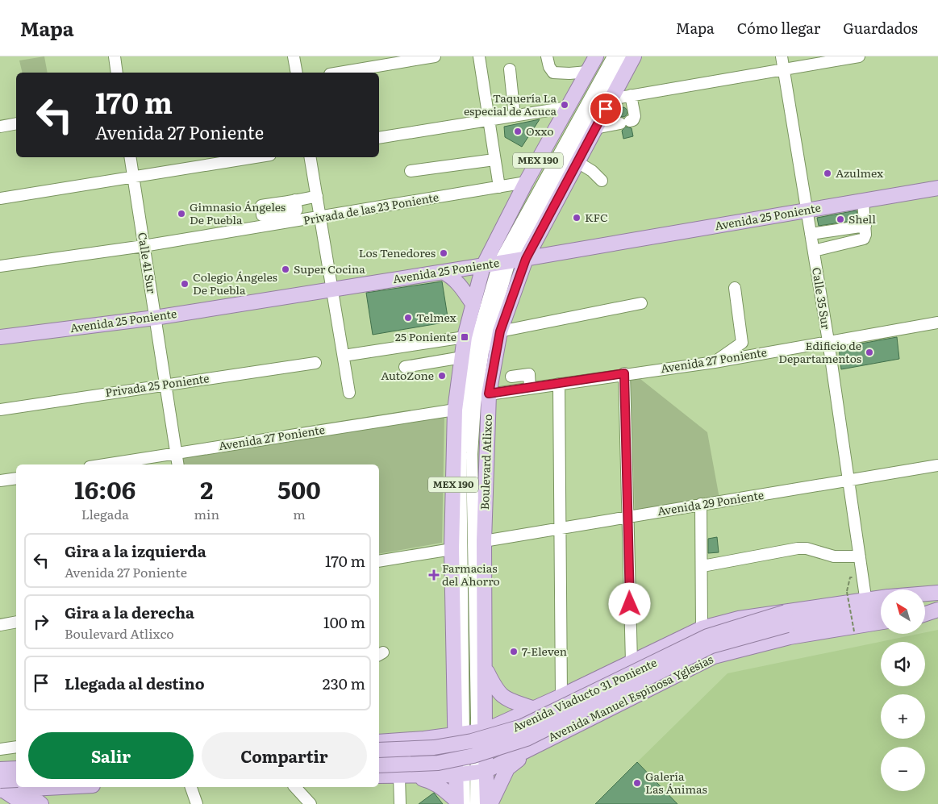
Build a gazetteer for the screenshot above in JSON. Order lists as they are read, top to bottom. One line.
{"streets":{"main road":["MEX 190","Avenida 25 Poniente","Boulevard Atlixco","Avenida Viaducto 31 Poniente","Avenida Manuel Espinosa Yglesias"],"street":["Privada de las 23 Poniente","Calle 41 Sur","Calle 35 Sur","Avenida 27 Poniente","Privada 25 Poniente","Avenida 29 Poniente"]},"crossings":[["Privada de las 23 Poniente","Calle 41 Sur"],["Privada de las 23 Poniente","Boulevard Atlixco"],["Avenida 25 Poniente","Calle 41 Sur"],["Avenida 25 Poniente","Calle 35 Sur"],["Avenida 25 Poniente","Boulevard Atlixco"],["Calle 41 Sur","Avenida 27 Poniente"],["Calle 41 Sur","Privada 25 Poniente"],["Calle 35 Sur","Avenida 27 Poniente"],["Calle 35 Sur","Avenida 29 Poniente"],["Avenida 27 Poniente","Boulevard Atlixco"],["Boulevard Atlixco","Avenida 29 Poniente"],["Boulevard Atlixco","Avenida Manuel Espinosa Yglesias"]],"places":{"other":["Taquería La especial de Acuca","Oxxo","Azulmex","Gimnasio Ángeles De Puebla","KFC","Shell","Los Tenedores","Super Cocina","Colegio Ángeles De Puebla","Telmex","Edificio de Departamentos","AutoZone","7-Eleven","Galería Las Ánimas"],"transit":["25 Poniente"],"health":["Farmacias del Ahorro"]},"north":"top left","page":{"header":"Mapa","nav":["Mapa","Cómo llegar","Guardados"],"turn":["170 m","Avenida 27 Poniente"],"eta":["16:06","Llegada","2","min","500","m"],"list":[{"name":"Gira a la izquierda","note":"Avenida 27 Poniente","value":"170 m"},{"name":"Gira a la derecha","note":"Boulevard Atlixco","value":"100 m"},{"name":"Llegada al destino","value":"230 m"}],"map_buttons":["+","−"],"buttons":["Salir","Compartir"]}}
